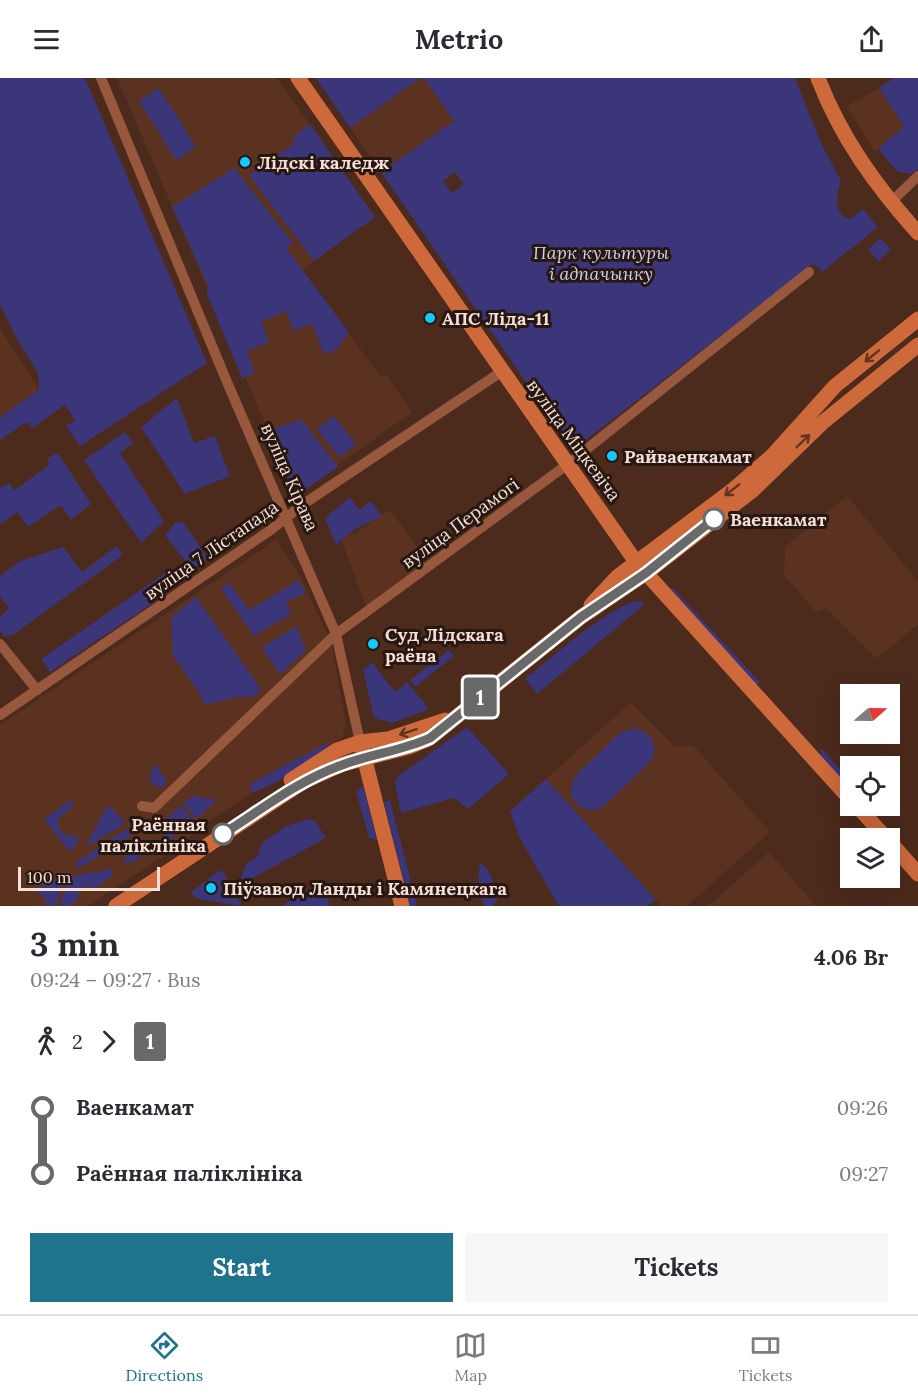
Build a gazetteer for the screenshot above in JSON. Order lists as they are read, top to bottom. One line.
{"streets":{"main road":["вуліца Міцкевіча","вуліца Кірава"],"street":["вуліца Перамогі","вуліца 7 Лістапада"]},"crossings":[["вуліца Міцкевіча","вуліца Перамогі"],["вуліца Міцкевіча","вуліца 7 Лістапада"],["вуліца Кірава","вуліца Перамогі"],["вуліца Кірава","вуліца 7 Лістапада"]],"parks":["Парк культуры і адпачынку"],"places":["Лідскі каледж","АПС Ліда-11","Райваенкамат","Ваенкамат","Суд Лідскага раёна","Раённая паліклініка","Піўзавод Ланды і Камянецкага"],"lines":["bus line 1"],"scale_bar":"100 m","north":"right","page":{"header":"Metrio","on_map":"1","scale":"100 m","heading":["3 min","09:24 – 09:27 · Bus","4.06 Br"],"legs":["2","1"],"list":[{"name":"Ваенкамат","value":"09:26"},{"name":"Раённая паліклініка","value":"09:27"}],"buttons":["Start","Tickets"],"tabs":["Directions","Map","Tickets"]}}
